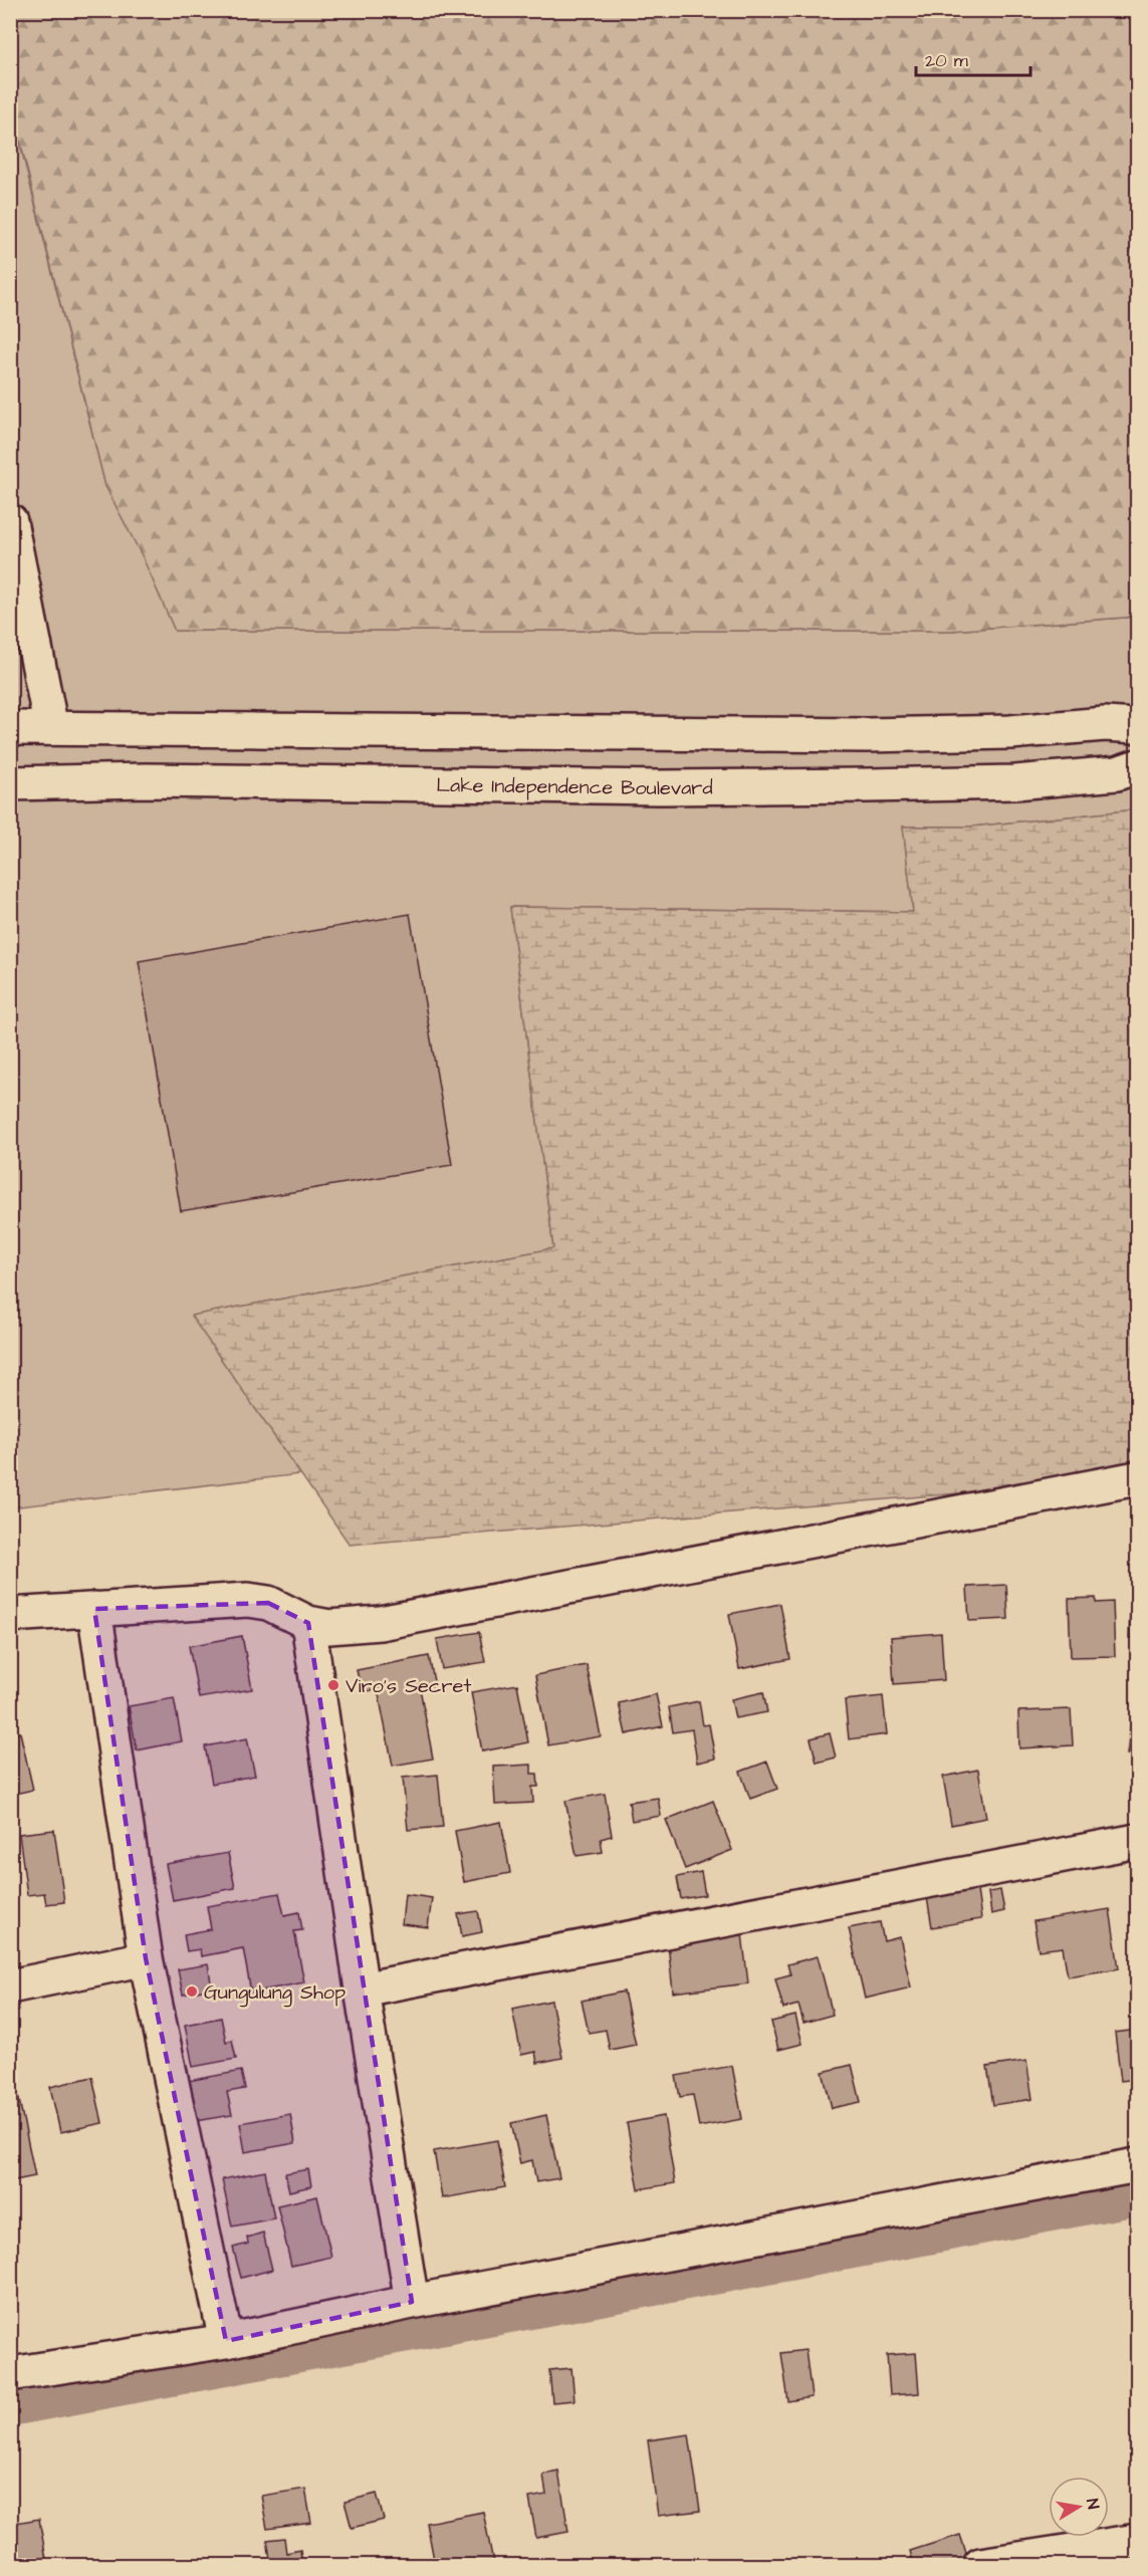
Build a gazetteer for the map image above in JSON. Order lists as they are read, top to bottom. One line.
{"streets":{"main road":["Lake Independence Boulevard"]},"places":["Viro's Secret","Gungulung Shop"],"scale_bar":"20 m","north":"right"}
